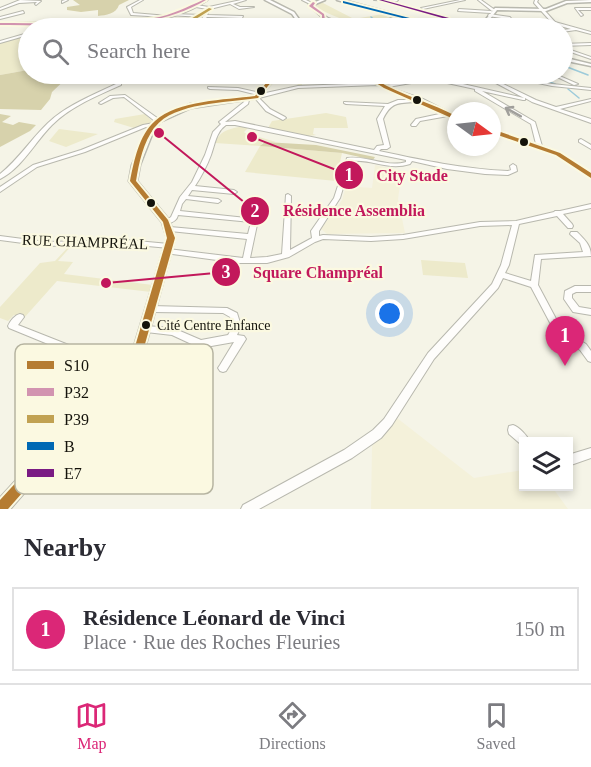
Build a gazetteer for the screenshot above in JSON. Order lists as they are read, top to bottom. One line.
{"streets":{"street":["RUE CHAMPRÉAL"]},"places":["Résidence Assemblia","City Stade","Square Champréal","Cité Centre Enfance"],"lines":["transit line P32","transit line E7","transit line B","transit line P39","transit line S10"],"legend":["S10","P32","P39","B","E7"],"north":"right","page":{"search":"Search here","pins":"1","heading":"Nearby","list":[{"mark":"1","name":"Résidence Léonard de Vinci","note":"Place · Rue des Roches Fleuries","value":"150 m"}],"nav":["Map","Directions","Saved"]}}
